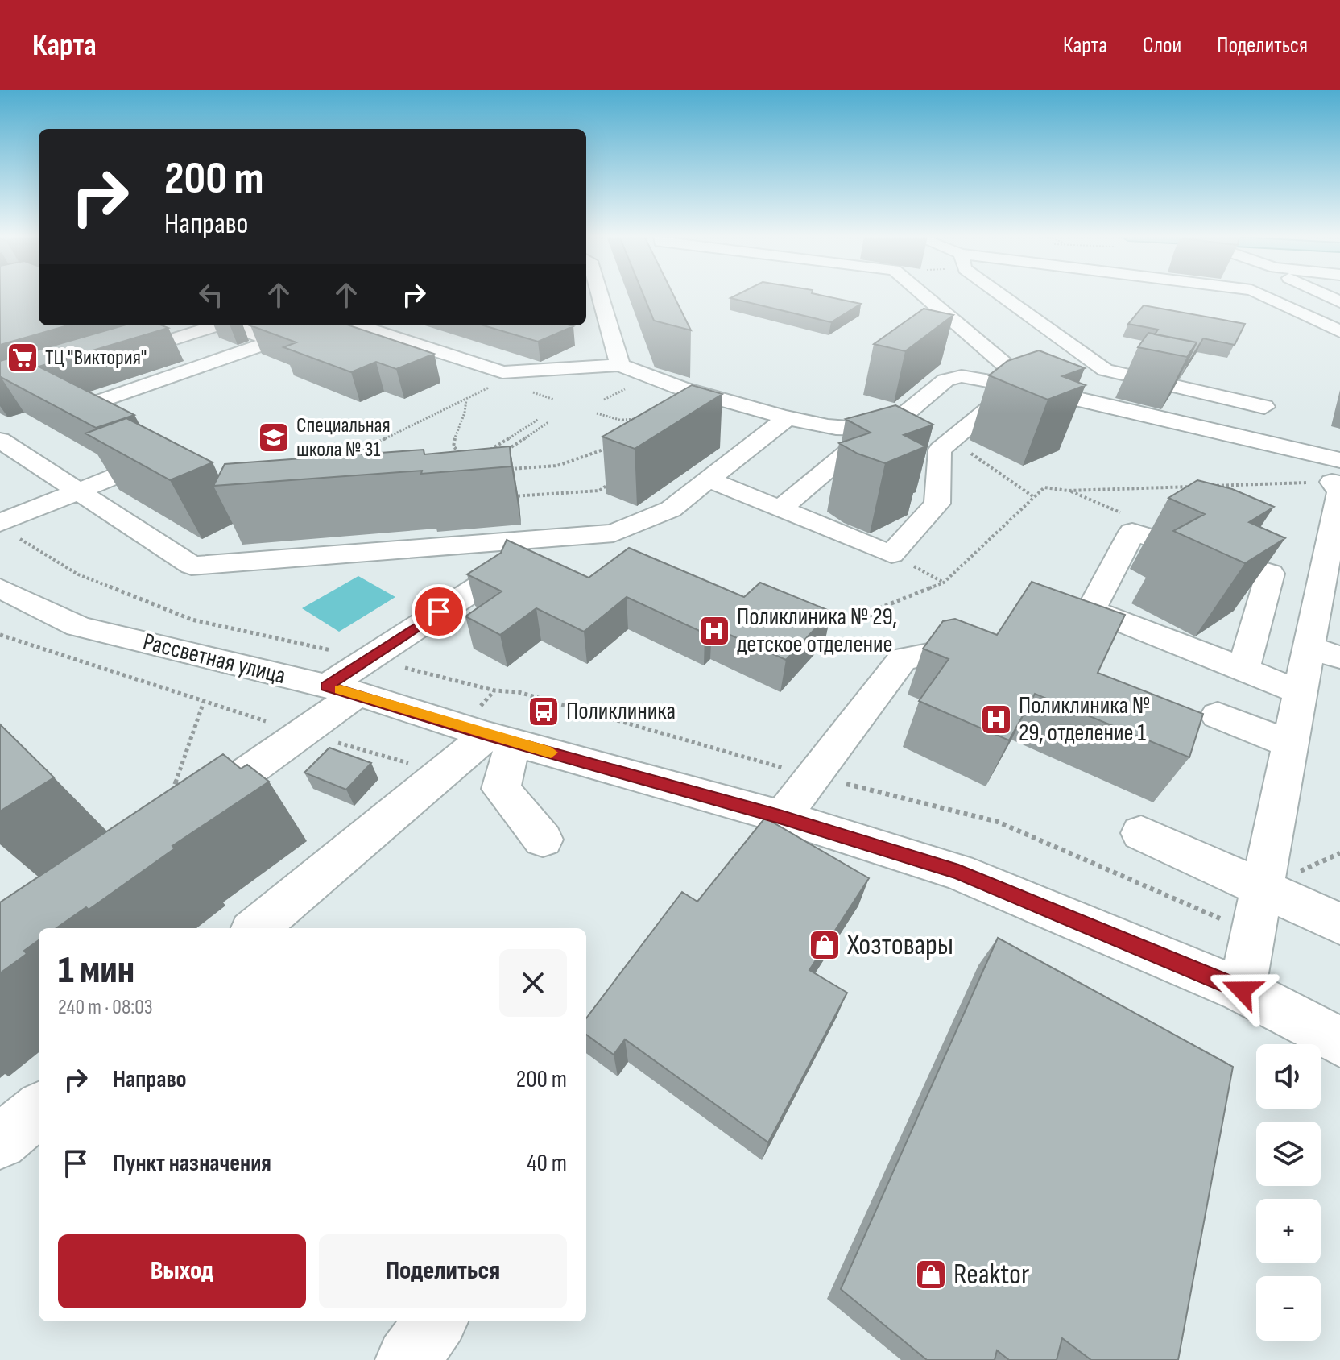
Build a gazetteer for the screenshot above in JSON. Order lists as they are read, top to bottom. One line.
{"streets":{"street":["Рассветная улица"]},"places":{"supermarket":["ТЦ \"Виктория\""],"school or university":["Специальная школа № 31"],"hospital":["Поликлиника № 29, детское отделение","Поликлиника № 29, отделение 1"],"bus stop":["Поликлиника"],"shop":["Хозтовары","Reaktor"]},"page":{"header":"Карта","nav":["Карта","Слои","Поделиться"],"turn":["200 m","Направо"],"heading":["1 мин","240 m · 08:03"],"list":[{"name":"Направо","value":"200 m"},{"name":"Пункт назначения","value":"40 m"}],"map_buttons":["+","−"],"buttons":["Выход","Поделиться"]}}
